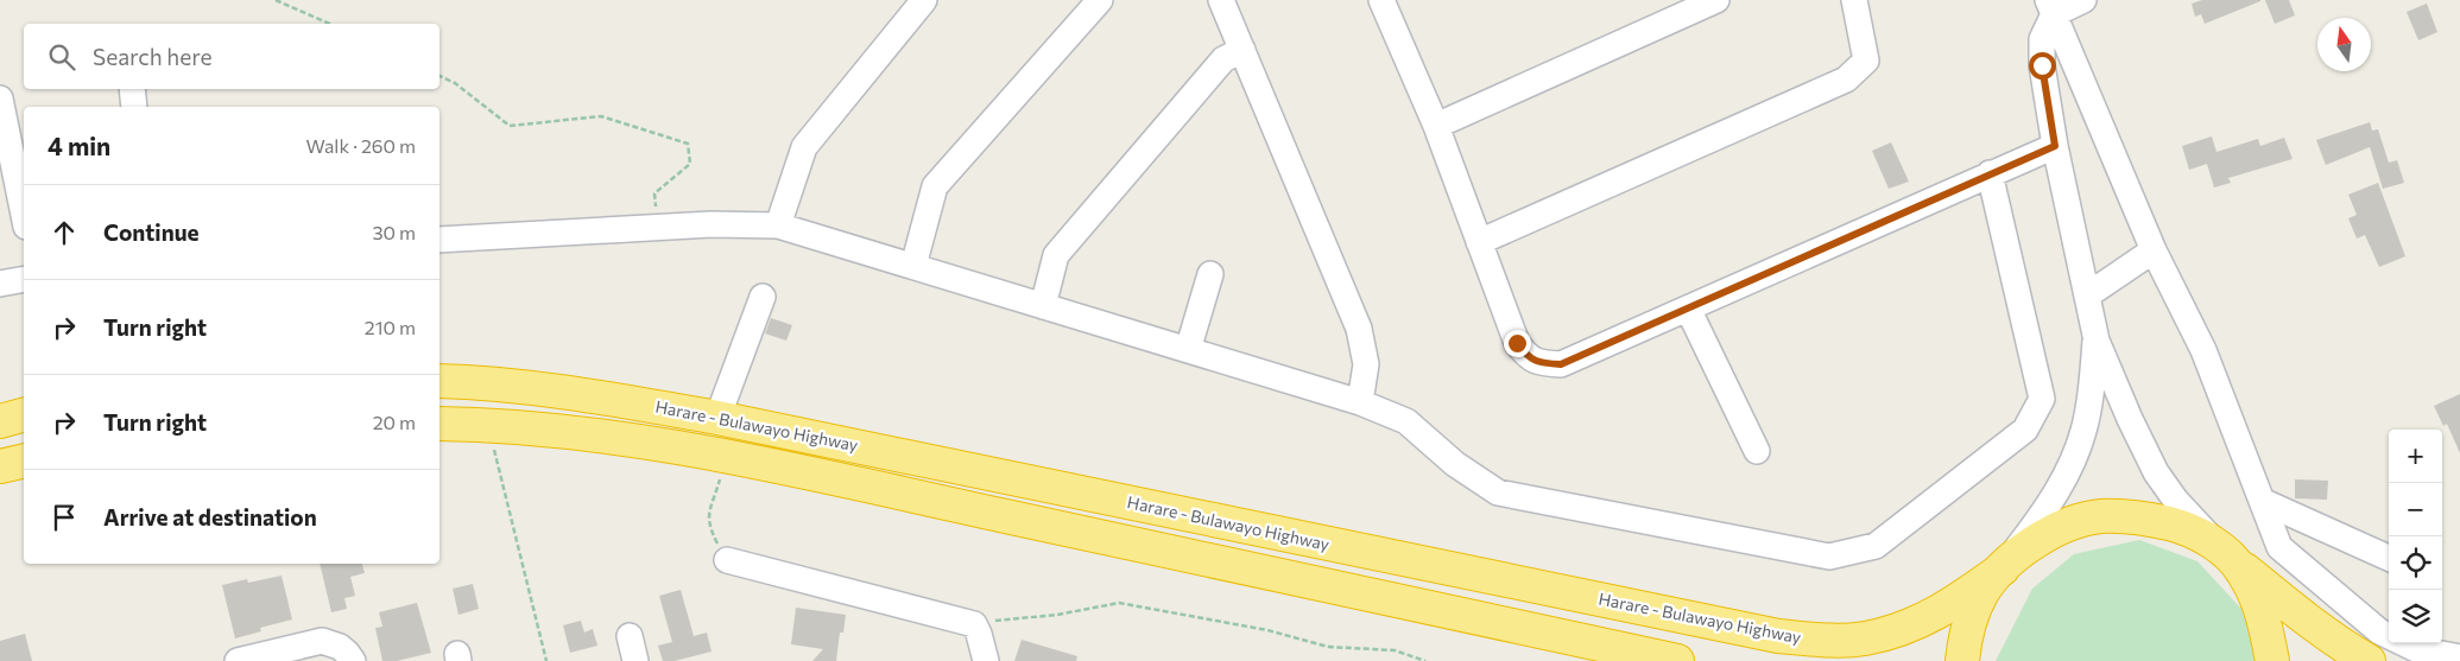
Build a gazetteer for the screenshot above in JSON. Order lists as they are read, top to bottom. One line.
{"streets":{"highway":["Harare - Bulawayo Highway"]},"north":"top","page":{"search":"Search here","heading":["4 min","Walk · 260 m"],"list":[["Continue","30 m"],["Turn right","210 m"],["Turn right","20 m"],"Arrive at destination"],"map_buttons":["+","−"]}}
